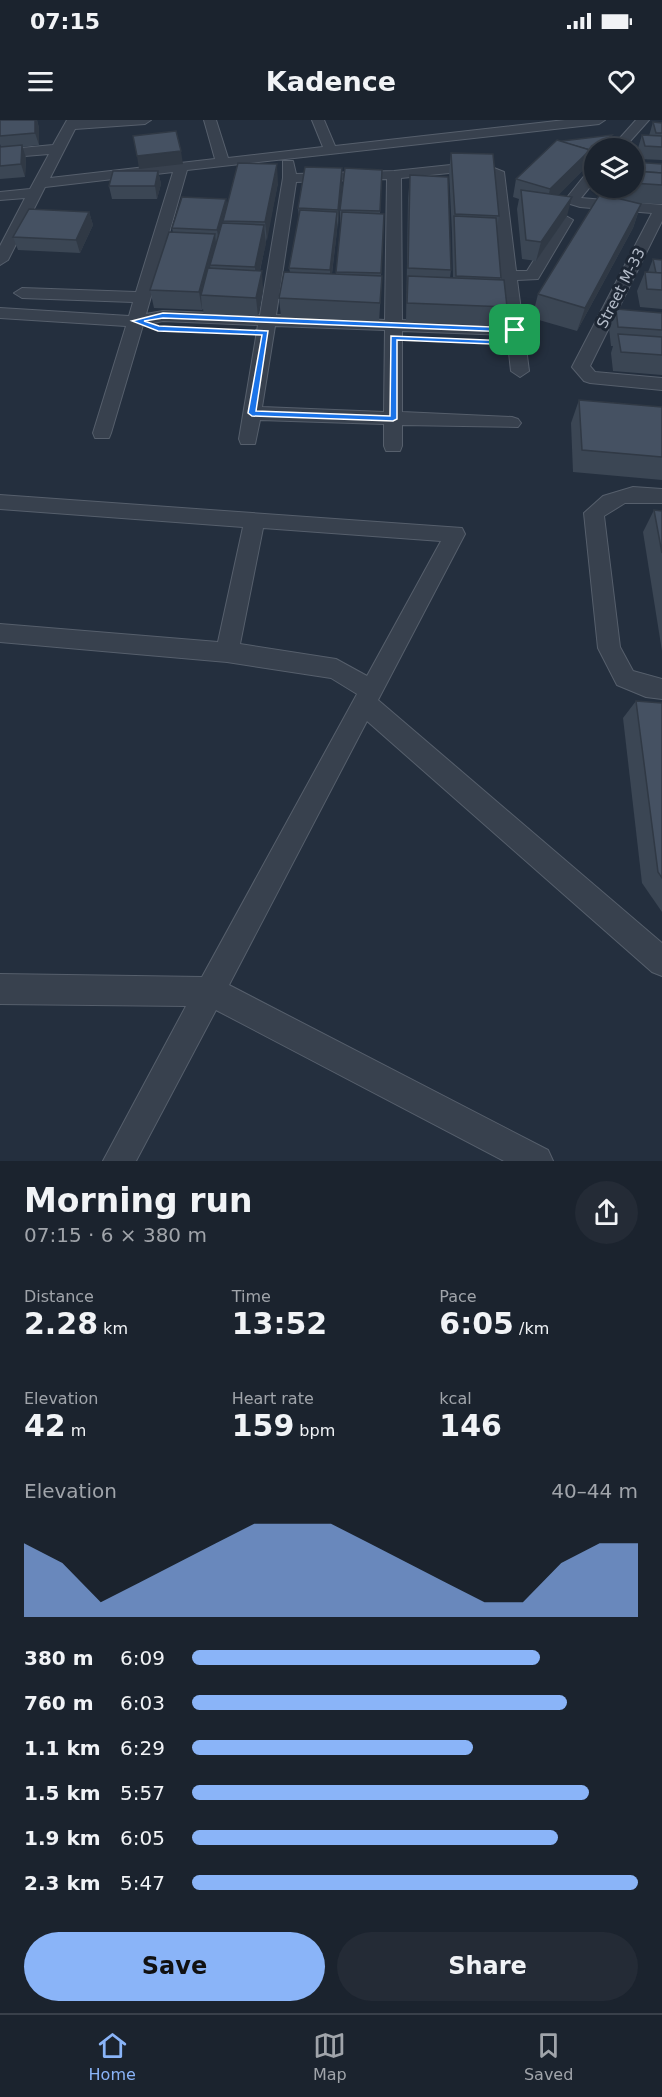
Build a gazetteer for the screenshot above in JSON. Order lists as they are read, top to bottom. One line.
{"streets":{"street":["Street M-33"]},"page":{"status":"07:15","header":"Kadence","heading":["Morning run","07:15 · 6 × 380 m"],"stats":[["Distance","2.28 km"],["Time","13:52"],["Pace","6:05 /km"],["Elevation","42 m"],["Heart rate","159 bpm"],["kcal","146"]],"chart":["Elevation","40–44 m"],"list":[{"name":"380 m","note":"6:09"},{"name":"760 m","note":"6:03"},{"name":"1.1 km","note":"6:29"},{"name":"1.5 km","note":"5:57"},{"name":"1.9 km","note":"6:05"},{"name":"2.3 km","note":"5:47"}],"buttons":["Save","Share"],"tabs":["Home","Map","Saved"]}}
